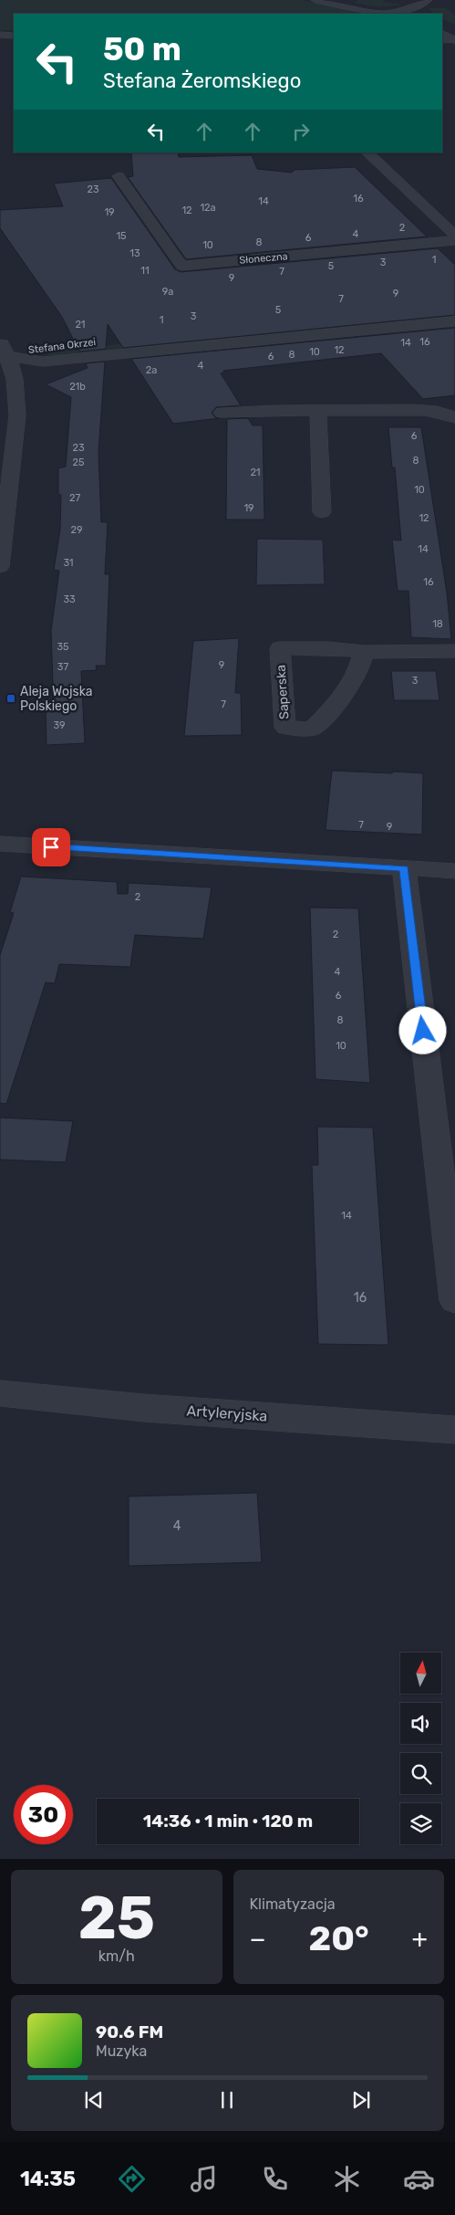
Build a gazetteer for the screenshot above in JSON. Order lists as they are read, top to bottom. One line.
{"streets":{"street":["Słoneczna","Stefana Okrzei","Saperska","Artyleryjska"]},"places":{"transit":["Aleja Wojska Polskiego"]},"house_numbers":["23","16","14","12a","12","19","2","4","15","6","8","10","13","1","3","5","11","7","9","9a","9","7","5","3","1","21","16","14","12","10","8","6","4","2a","21b","6","23","8","25","21","10","27","19","12","29","14","31","16","33","18","35","9","37","3","7","39","7","9","2","2","4","6","8","10","14","16","4"],"north":"top","page":{"turn":["50 m","Stefana Żeromskiego"],"limit":"30","trip":"14:36 · 1 min · 120 m","tile":[["25","km/h"],"Klimatyzacja"],"heat":["−","20°","+"],"song":["90.6 FM","Muzyka"],"tabs":"14:35"}}
